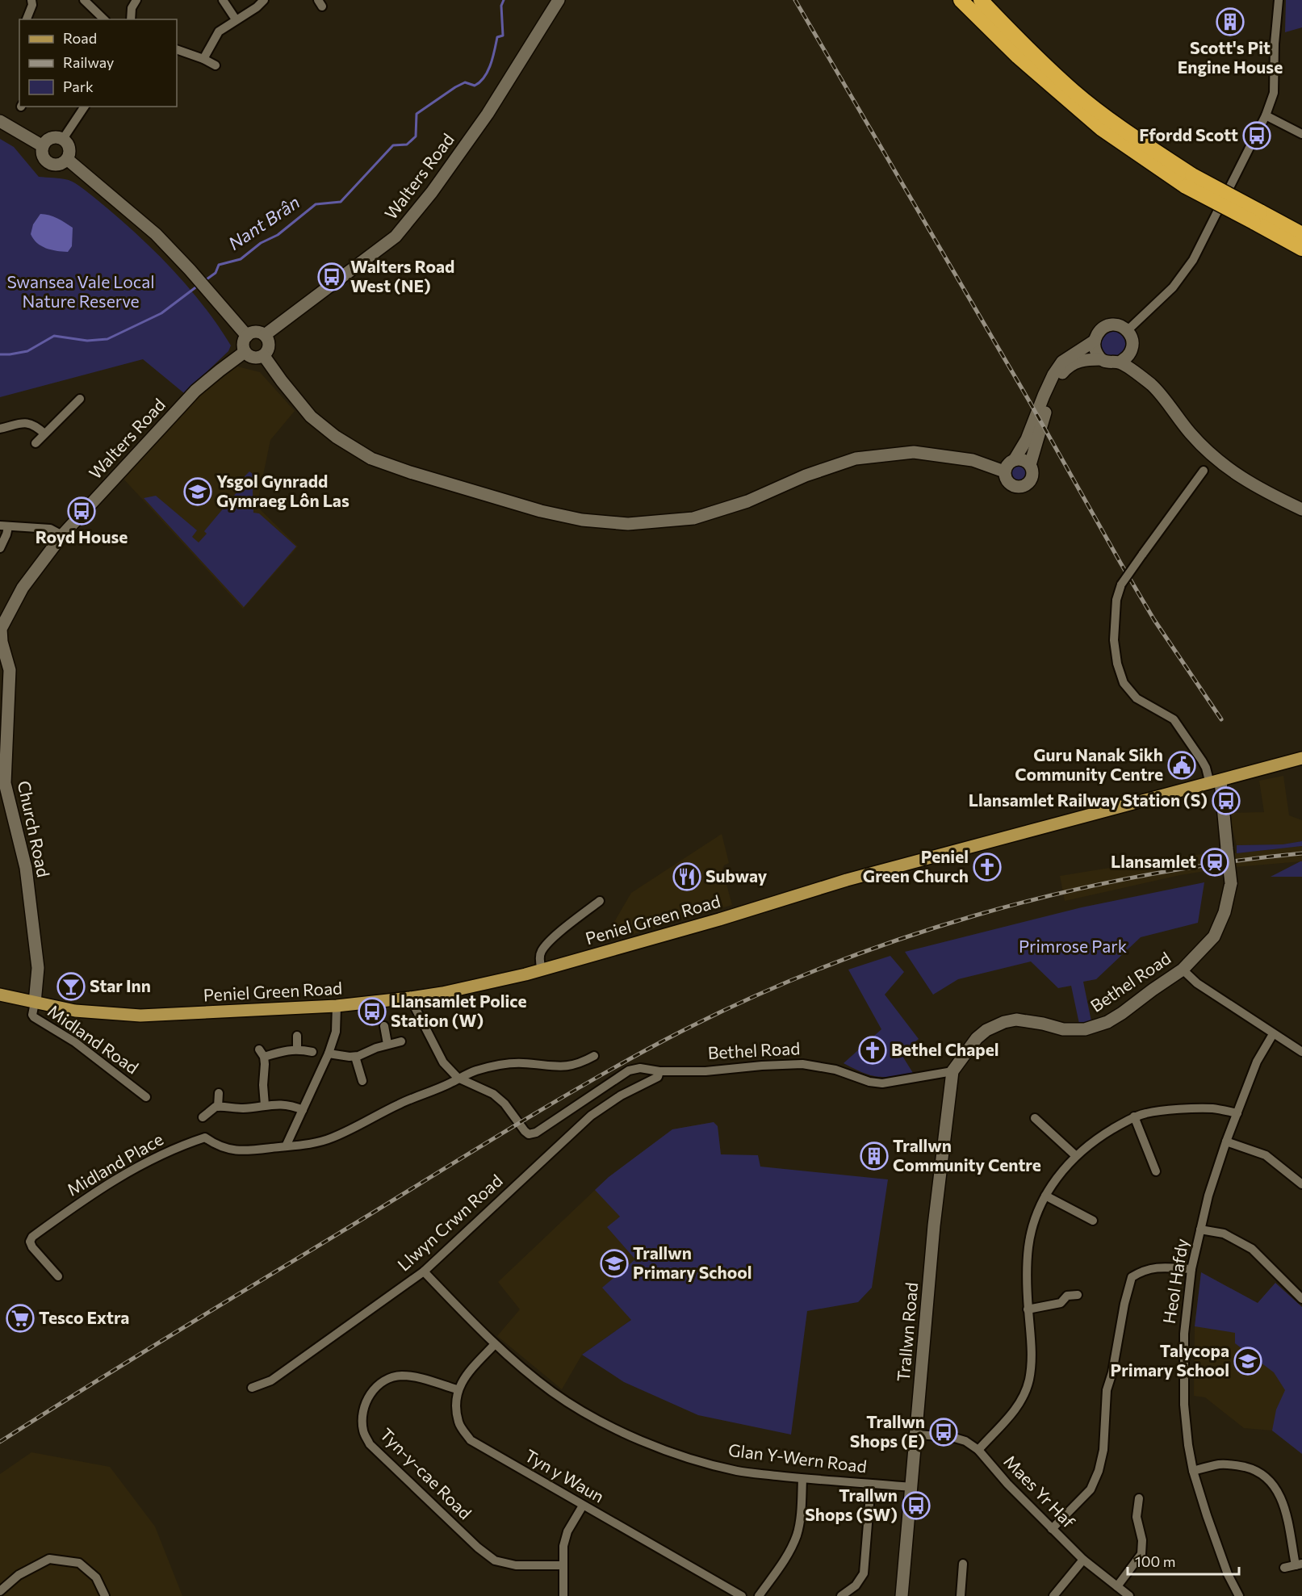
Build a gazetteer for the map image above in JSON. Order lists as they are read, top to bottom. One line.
{"streets":{"main road":["Peniel Green Road"],"street":["Walters Road","Church Road","Bethel Road","Midland Road","Midland Place","Llwyn Crwn Road","Heol Hafdy","Trallwn Road","Glan Y-Wern Road","Tyn-y-cae Road","Tyn y Waun","Maes Yr Haf"]},"crossings":[["Walters Road","Church Road"],["Church Road","Peniel Green Road"],["Church Road","Midland Road"],["Peniel Green Road","Bethel Road"],["Peniel Green Road","Midland Road"],["Bethel Road","Midland Place"],["Bethel Road","Llwyn Crwn Road"],["Bethel Road","Trallwn Road"],["Llwyn Crwn Road","Glan Y-Wern Road"],["Trallwn Road","Glan Y-Wern Road"],["Trallwn Road","Maes Yr Haf"],["Tyn-y-cae Road","Tyn y Waun"]],"water":["Nant Brân"],"parks":["Swansea Vale Local Nature Reserve","Primrose Park"],"places":{"building":["Scott's Pit Engine House","Trallwn Community Centre"],"bus stop":["Ffordd Scott","Walters Road West (NE)","Royd House","Llansamlet Railway Station (S)","Llansamlet Police Station (W)","Trallwn Shops (E)","Trallwn Shops (SW)"],"school or university":["Ysgol Gynradd Gymraeg Lôn Las","Trallwn Primary School","Talycopa Primary School"],"public building":["Guru Nanak Sikh Community Centre"],"station":["Llansamlet"],"church":["Peniel Green Church","Bethel Chapel"],"restaurant":["Subway"],"bar":["Star Inn"],"supermarket":["Tesco Extra"]},"legend":["Road","Railway","Park"],"scale_bar":"100 m"}
